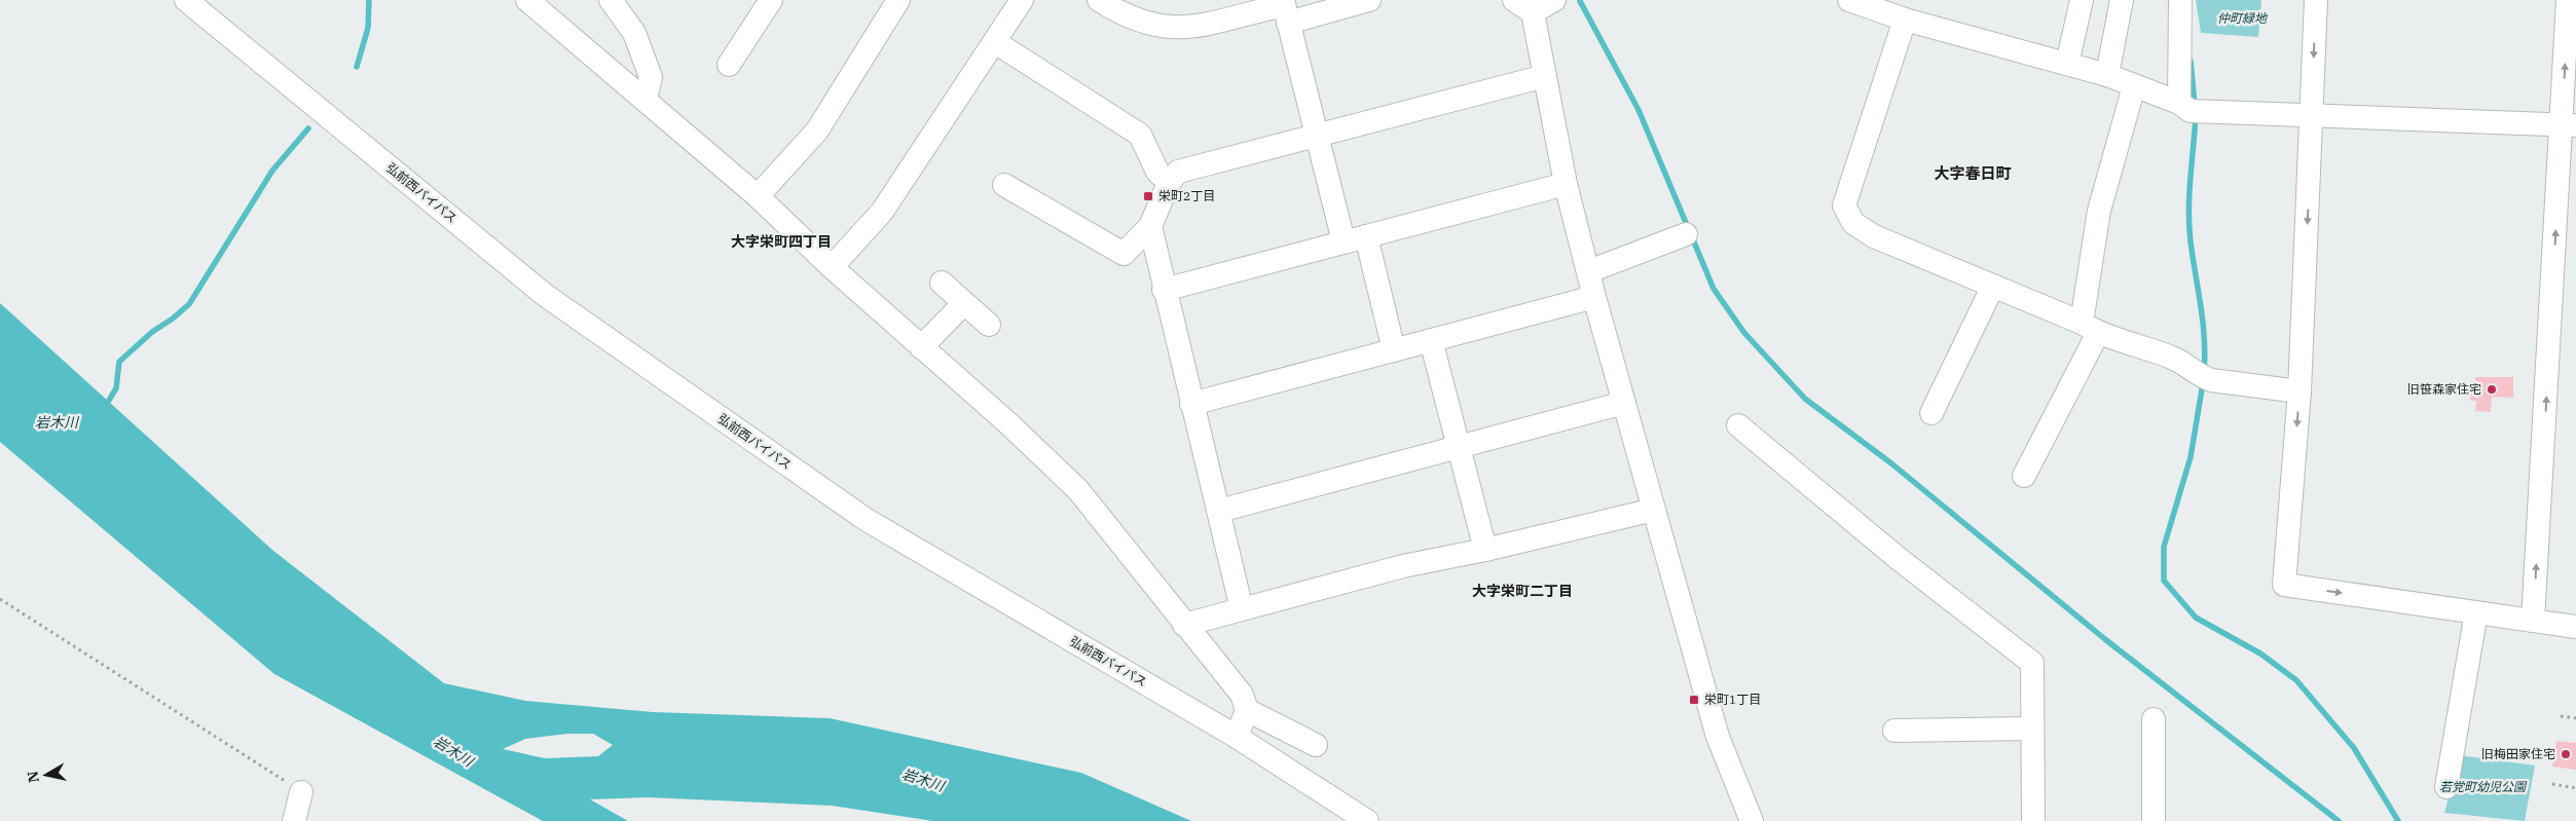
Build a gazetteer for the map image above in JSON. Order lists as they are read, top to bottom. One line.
{"streets":{"street":["弘前西バイパス"]},"districts":["大字春日町","大字栄町四丁目","大字栄町二丁目"],"water":["岩木川"],"parks":["仲町緑地","若党町幼児公園"],"places":{"transit":["栄町2丁目","栄町1丁目"],"other":["旧笹森家住宅","旧梅田家住宅"]},"north":"left"}
